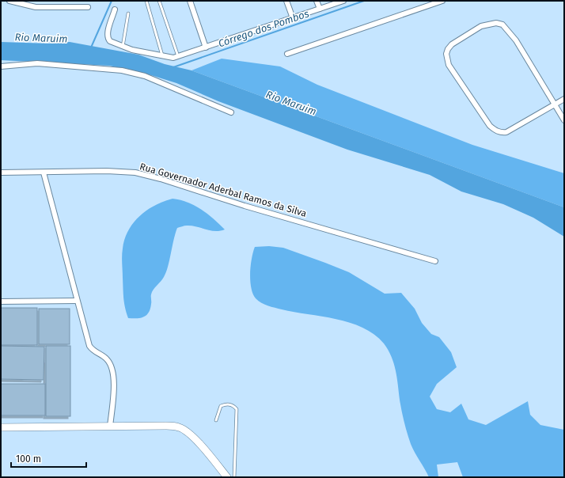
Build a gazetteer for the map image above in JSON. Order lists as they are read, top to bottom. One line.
{"streets":{"street":["Rua Governador Aderbal Ramos da Silva"]},"water":["Córrego dos Pombos","Rio Maruim"],"scale_bar":"100 m"}
